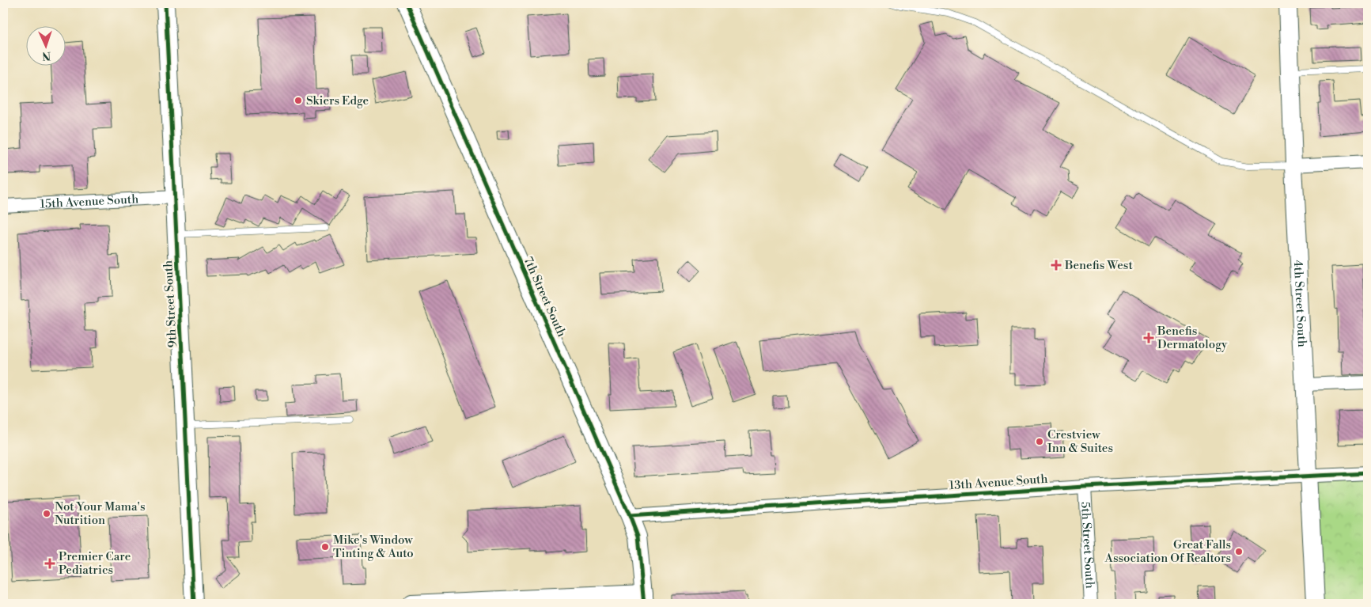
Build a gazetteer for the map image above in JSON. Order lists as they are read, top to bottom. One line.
{"streets":{"street":["15th Avenue South","7th Street South","9th Street South","4th Street South","13th Avenue South","5th Street South"]},"crossings":[["15th Avenue South","9th Street South"],["7th Street South","13th Avenue South"],["4th Street South","13th Avenue South"],["13th Avenue South","5th Street South"]],"places":{"other":["Skiers Edge","Crestview Inn & Suites","Not Your Mama's Nutrition","Mike's Window Tinting & Auto","Great Falls Association Of Realtors"],"health":["Benefis West","Benefis Dermatology","Premier Care Pediatrics"]},"north":"bottom"}
